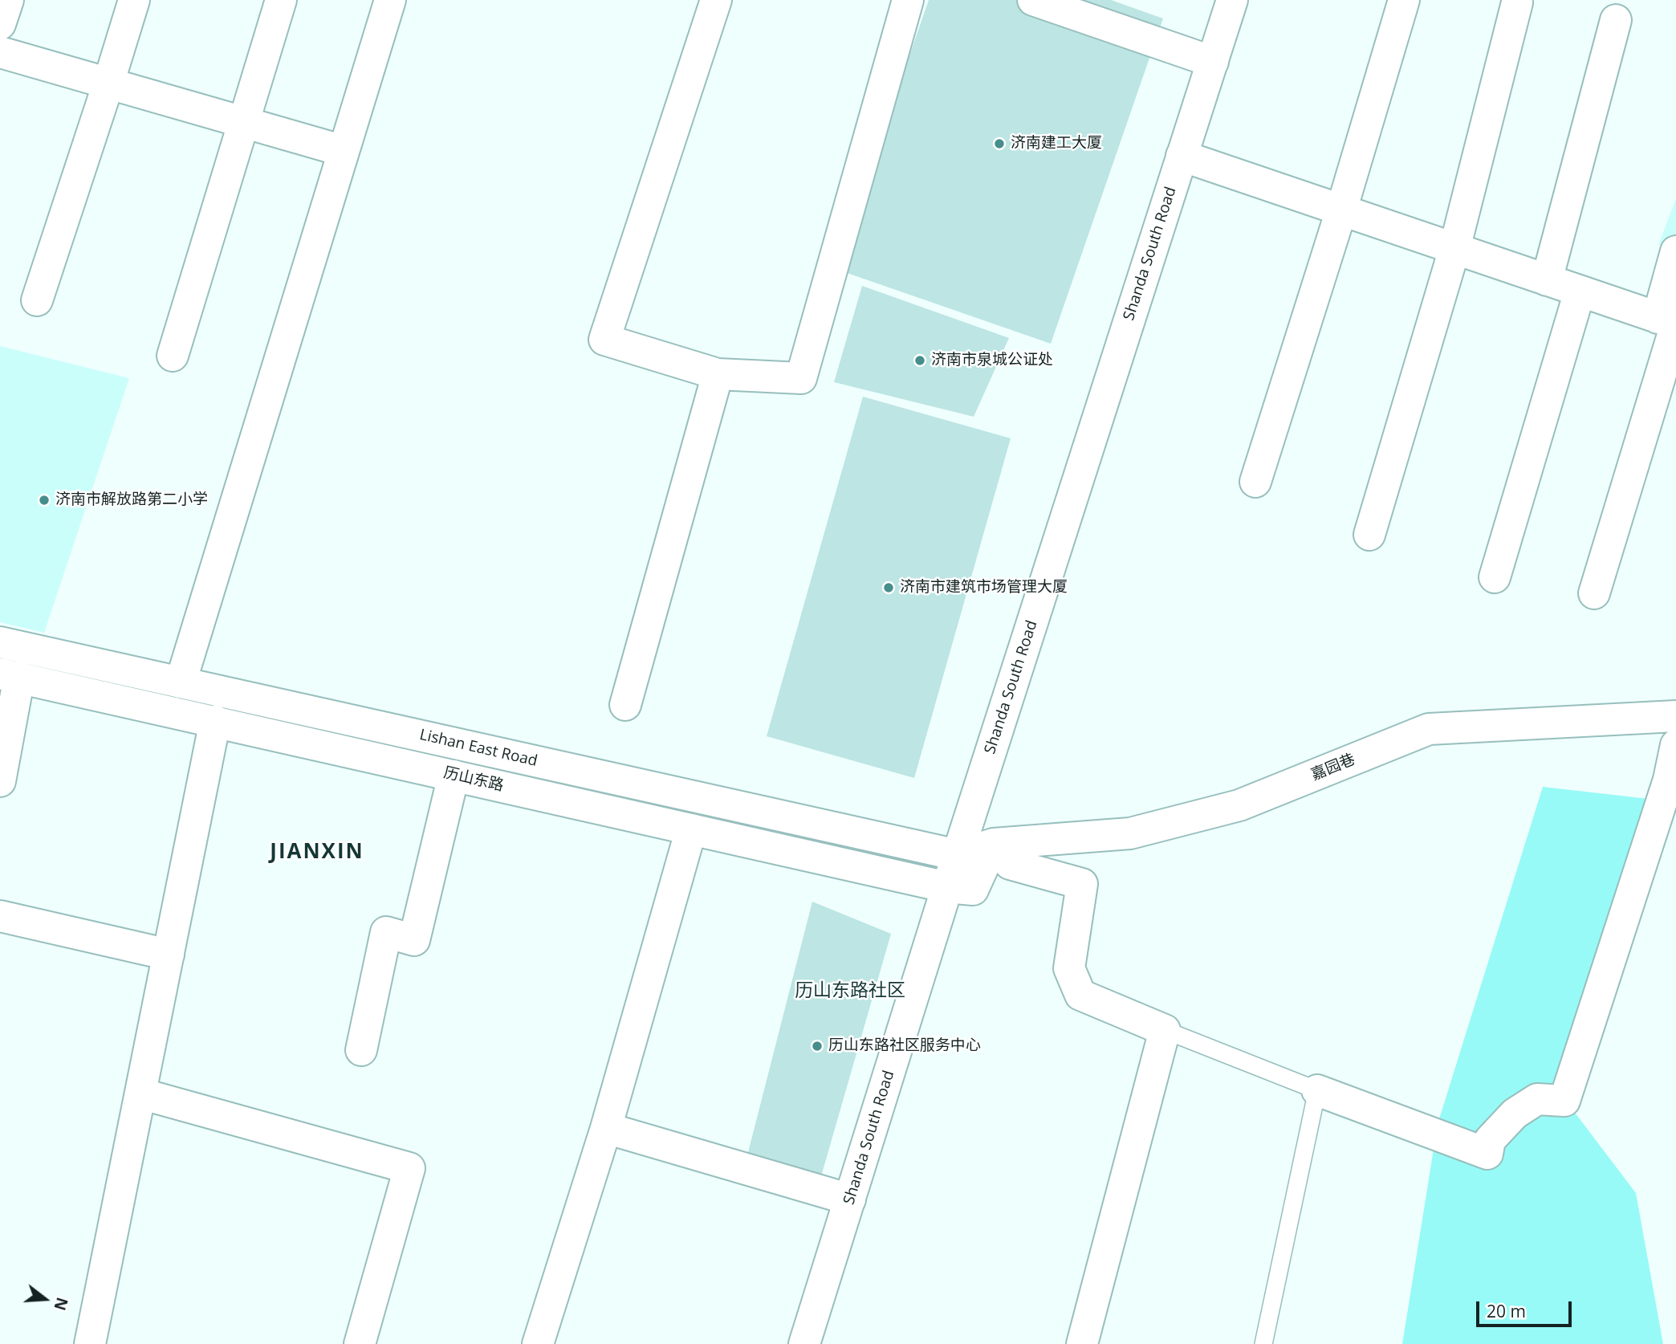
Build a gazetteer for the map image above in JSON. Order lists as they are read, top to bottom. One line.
{"streets":{"street":["Shanda South Road","Lishan East Road","嘉园巷","历山东路"]},"crossings":[["Shanda South Road","Lishan East Road"],["Shanda South Road","嘉园巷"],["Shanda South Road","历山东路"],["Lishan East Road","嘉园巷"],["嘉园巷","历山东路"]],"districts":["JIANXIN","历山东路社区"],"places":["济南建工大厦","济南市泉城公证处","济南市解放路第二小学","济南市建筑市场管理大厦","历山东路社区服务中心"],"scale_bar":"20 m","north":"right"}
